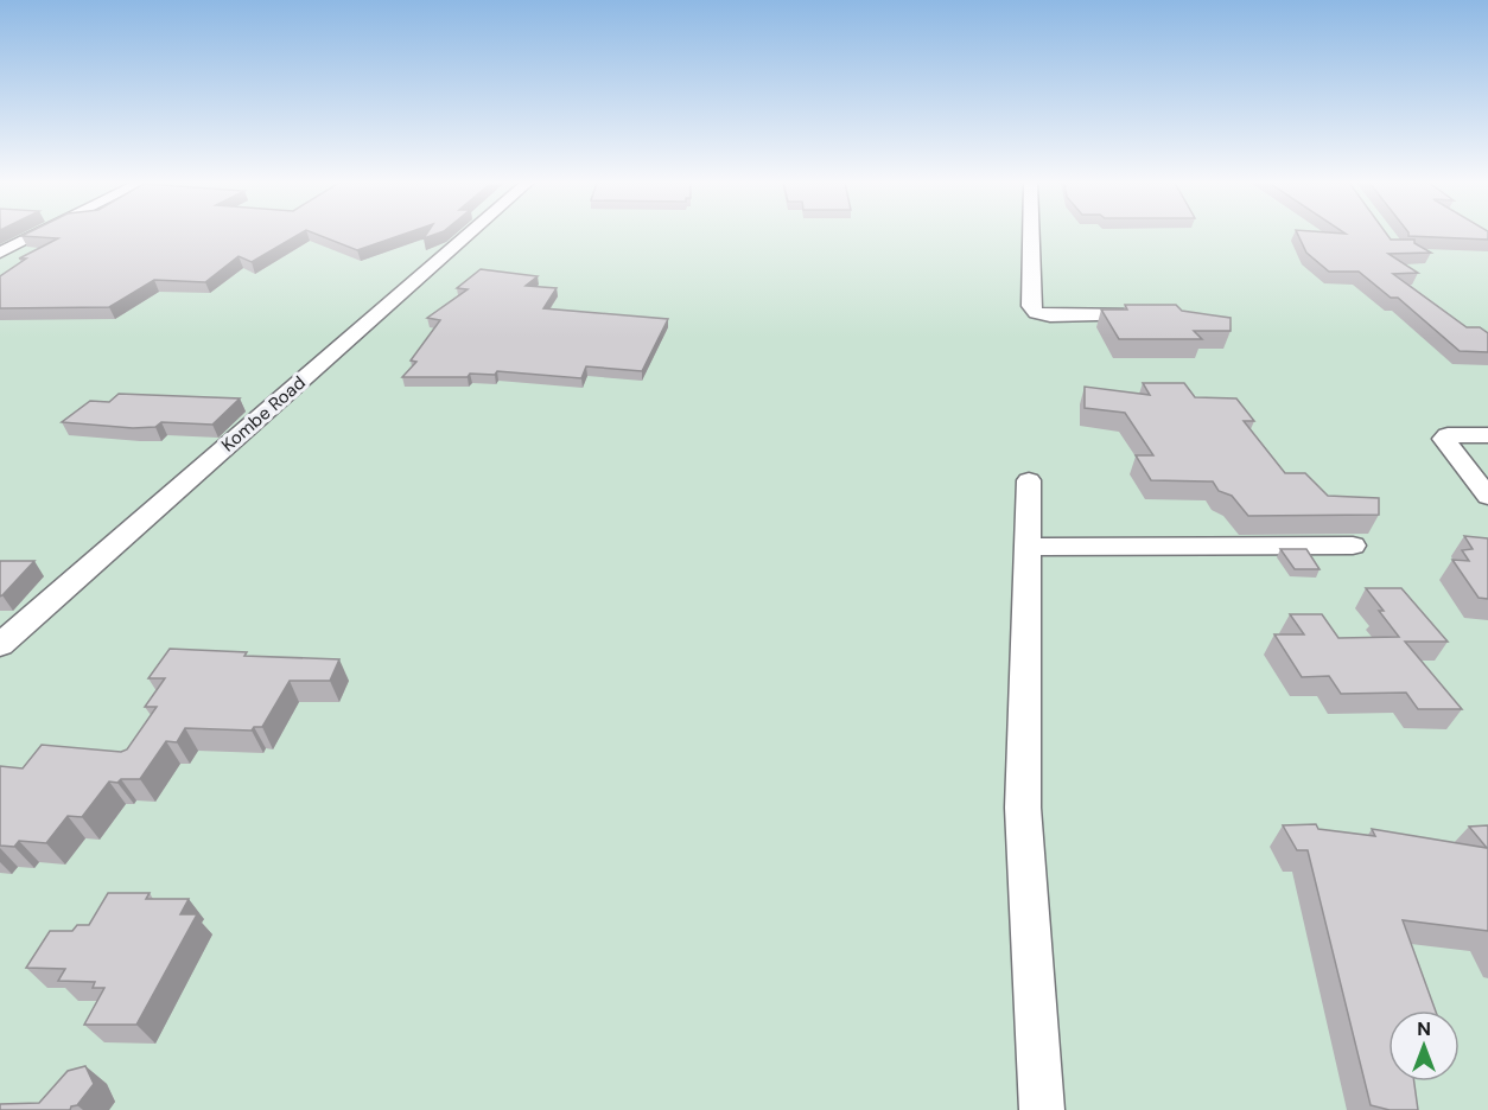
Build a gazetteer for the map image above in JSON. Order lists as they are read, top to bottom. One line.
{"streets":{"street":["Kombe Road"]},"north":"top"}
